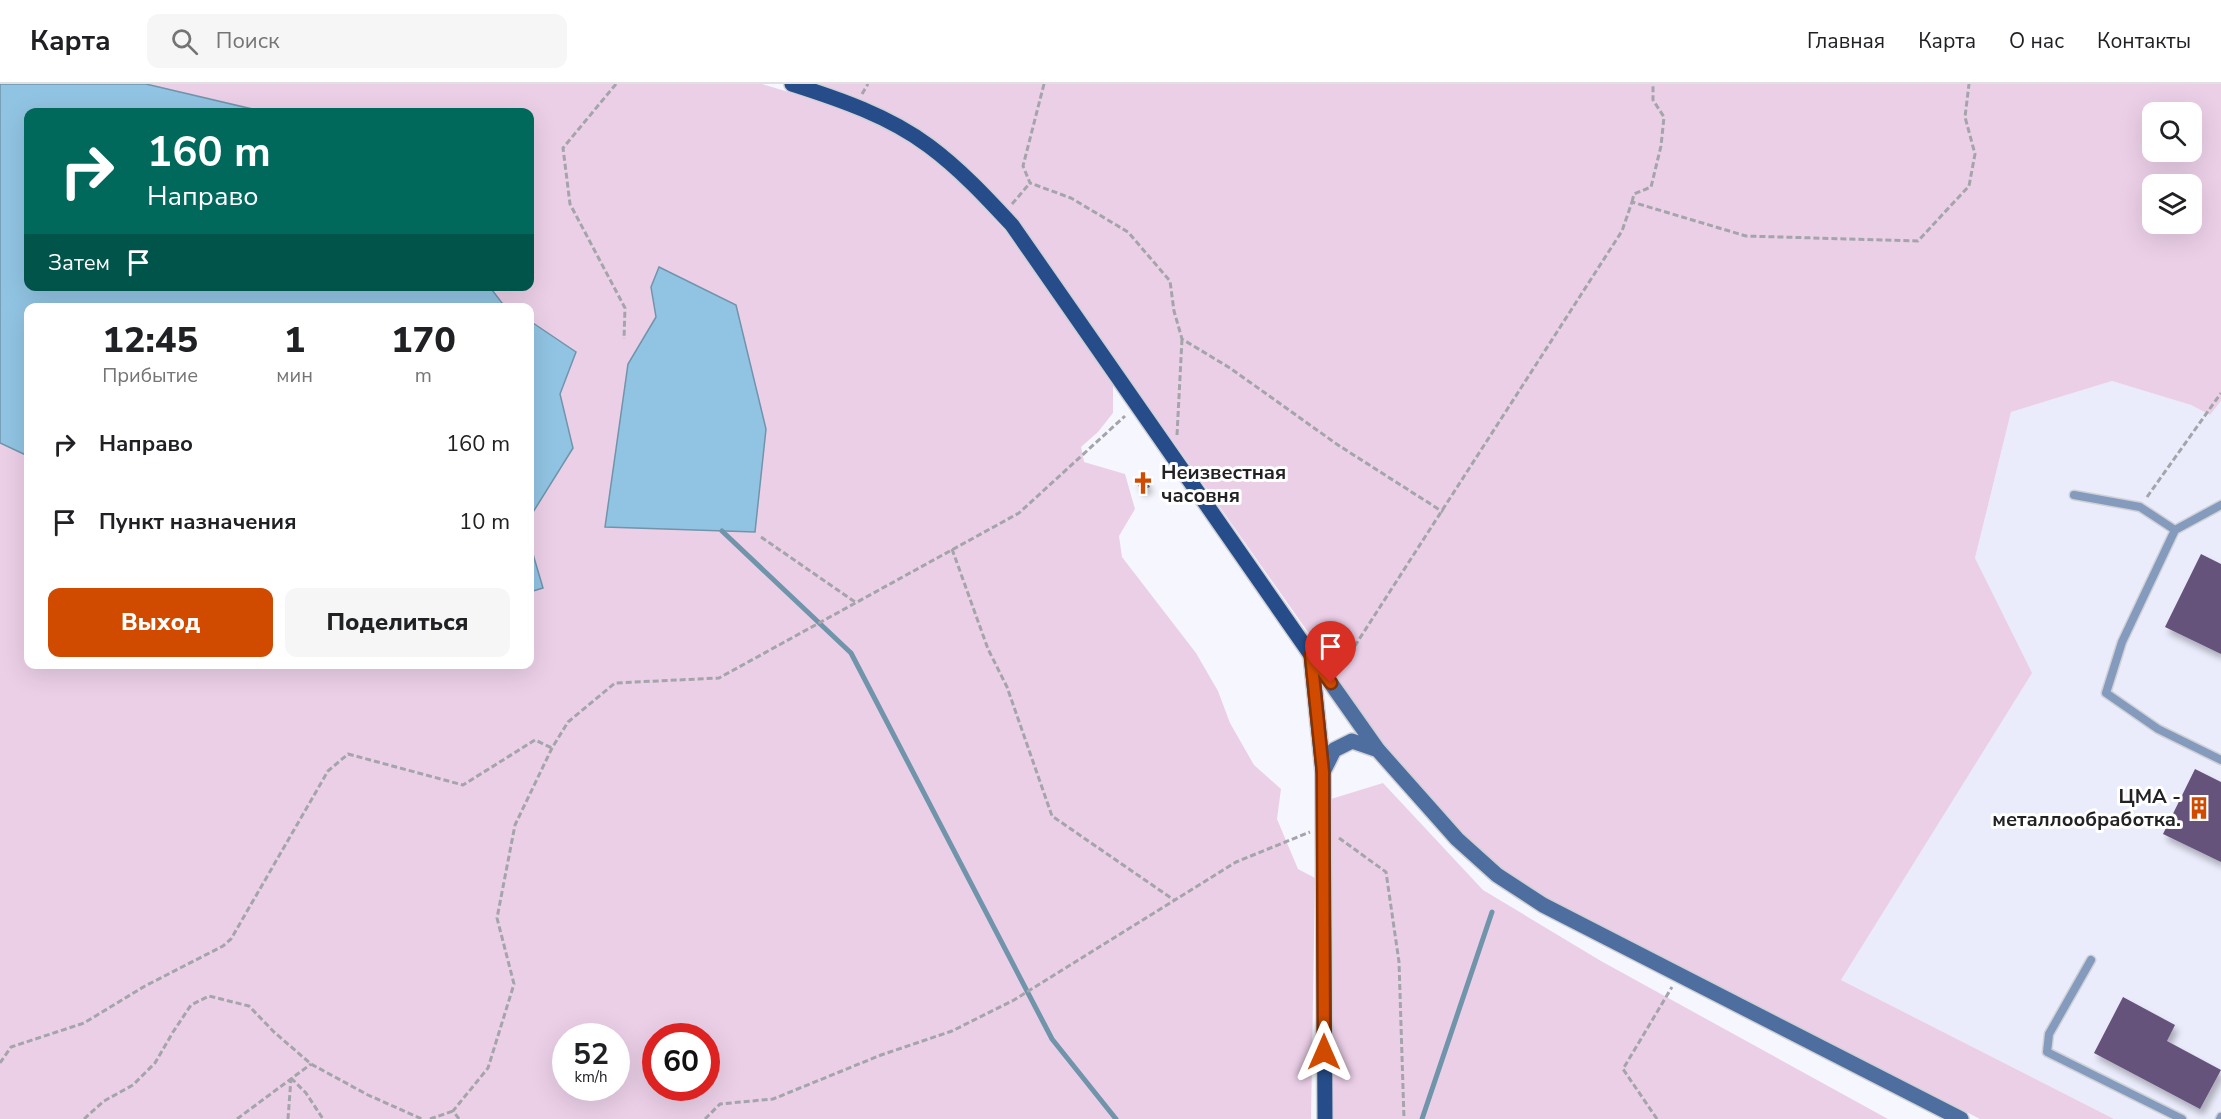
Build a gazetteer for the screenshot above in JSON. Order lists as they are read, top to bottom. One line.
{"places":{"church":["Неизвестная часовня"],"building":["ЦМА - металлообработка."]},"page":{"header":"Карта","search":"Поиск","nav":["Главная","Карта","О нас","Контакты"],"turn":["160 m","Направо"],"then":"Затем","eta":["12:45","Прибытие","1","мин","170","m"],"list":[{"name":"Направо","value":"160 m"},{"name":"Пункт назначения","value":"10 m"}],"buttons":["Выход","Поделиться"],"speed":"52 km/h","limit":"60"}}
